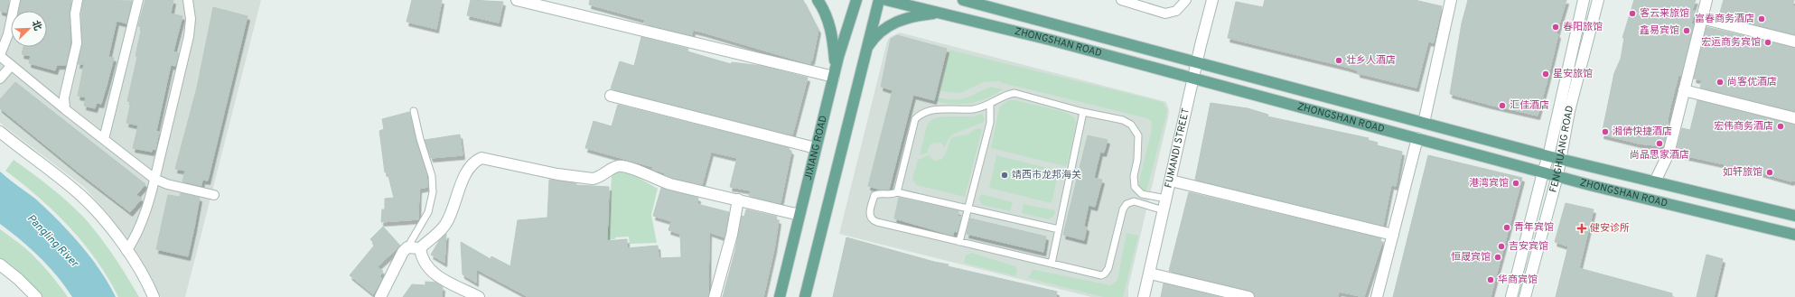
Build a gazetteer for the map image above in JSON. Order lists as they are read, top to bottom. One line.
{"streets":{"main road":["ZHONGSHAN ROAD","JIXIANG ROAD"],"street":["FUMANDI STREET","FENGHUANG ROAD"]},"crossings":[["ZHONGSHAN ROAD","FUMANDI STREET"],["ZHONGSHAN ROAD","FENGHUANG ROAD"]],"water":["Pangling River"],"places":{"other":["客云来旅馆","富春商务酒店","春阳旅馆","鑫易宾馆","宏运商务宾馆","壮乡人酒店","星安旅馆","尚客优酒店","汇佳酒店","宏伟商务酒店","湘倩快捷酒店","尚品思家酒店","如轩旅馆","靖西市龙邦海关","港湾宾馆","青年宾馆","吉安宾馆","恒晟宾馆","华商宾馆"],"health":["健安诊所"]},"north":"top right"}
